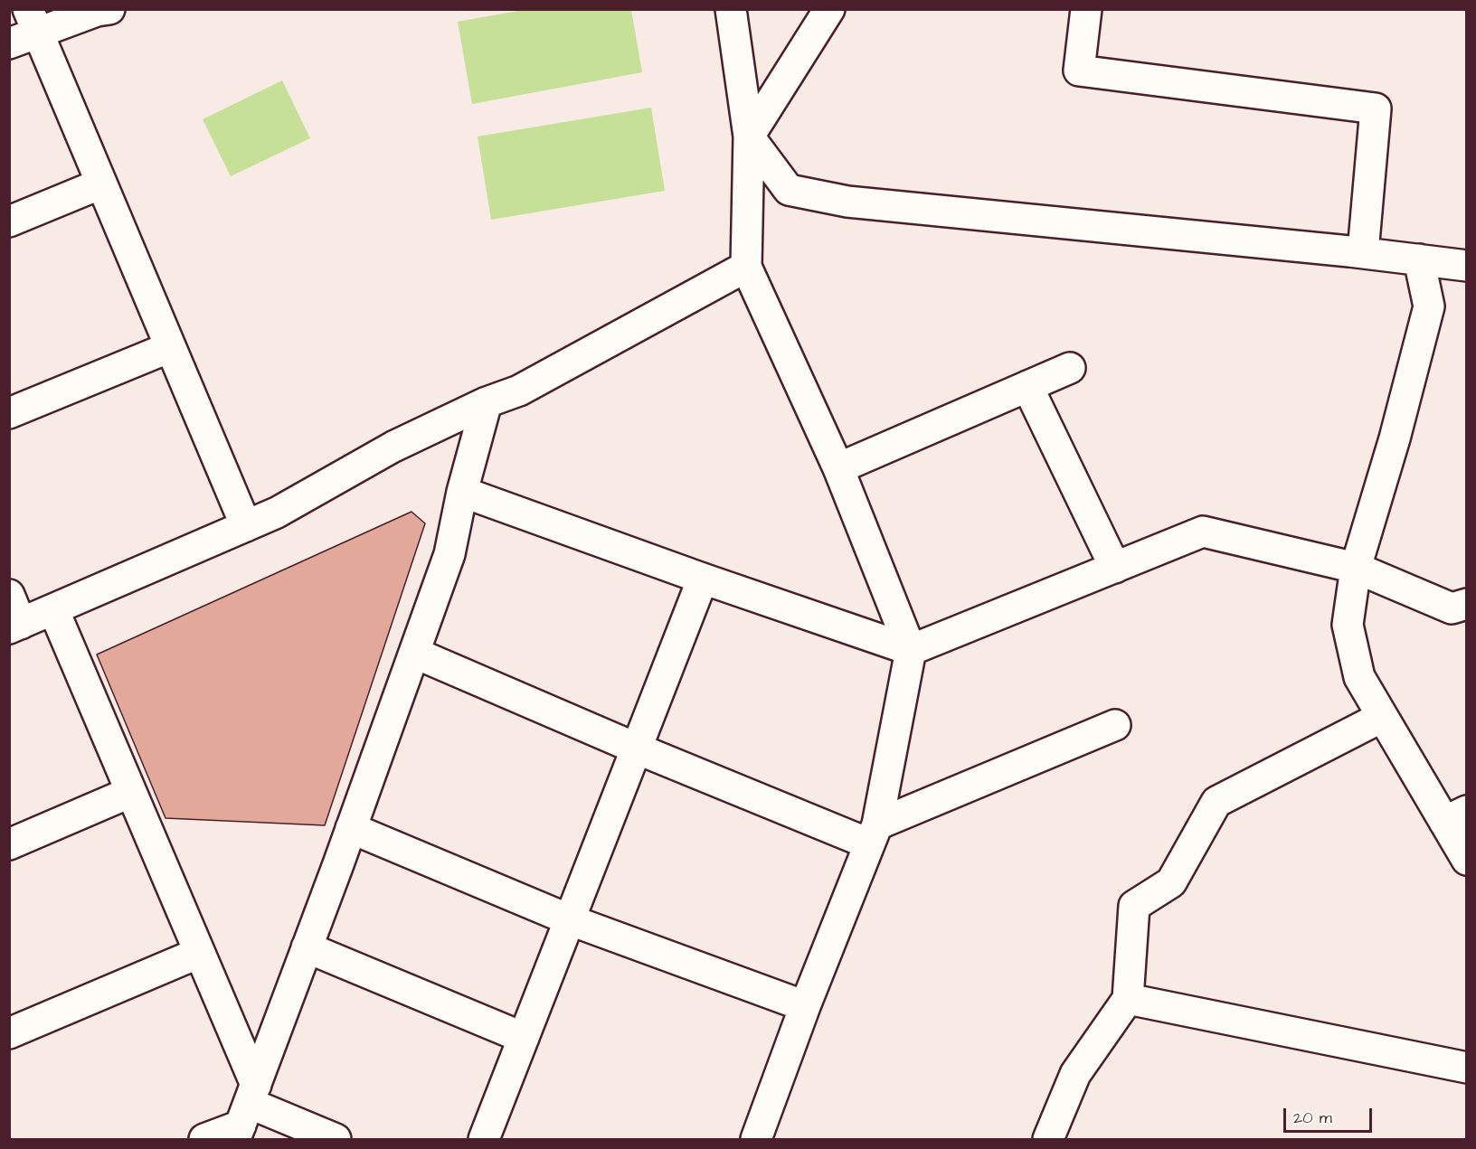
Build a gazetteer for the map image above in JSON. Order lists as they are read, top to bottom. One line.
{"scale_bar":"20 m"}
